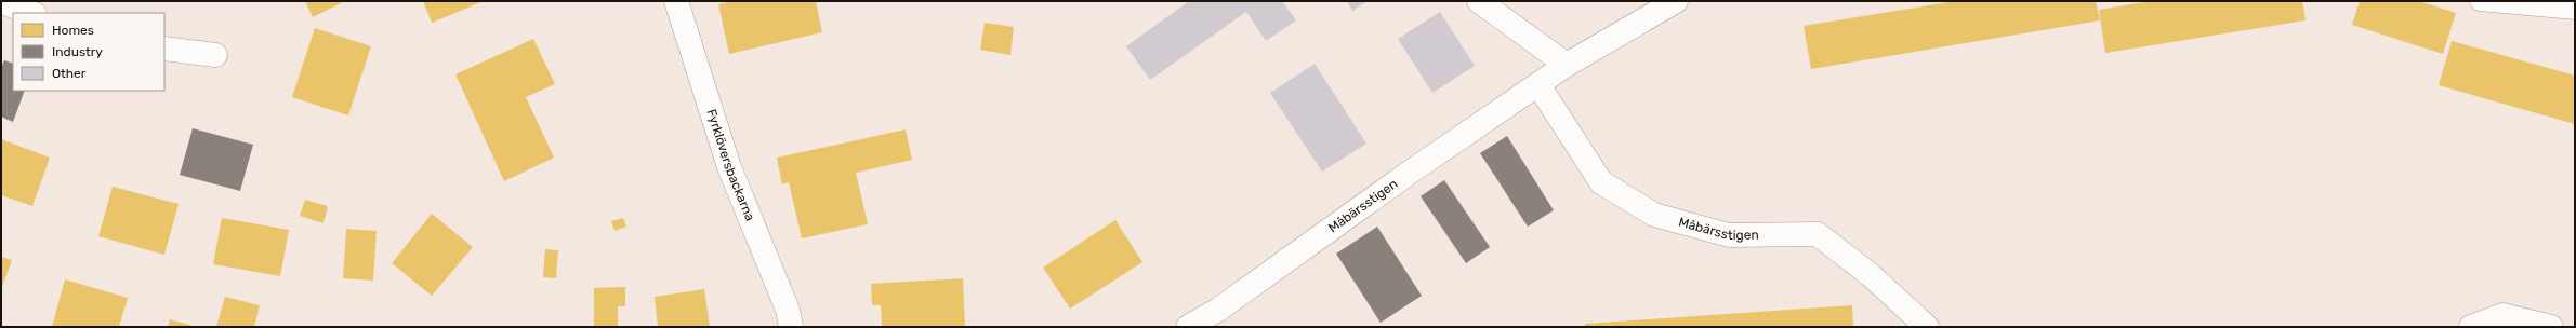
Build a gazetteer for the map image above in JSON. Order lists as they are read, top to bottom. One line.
{"streets":{"street":["Fyrklöversbackarna","Måbärsstigen"]},"legend":["Homes","Industry","Other"]}
